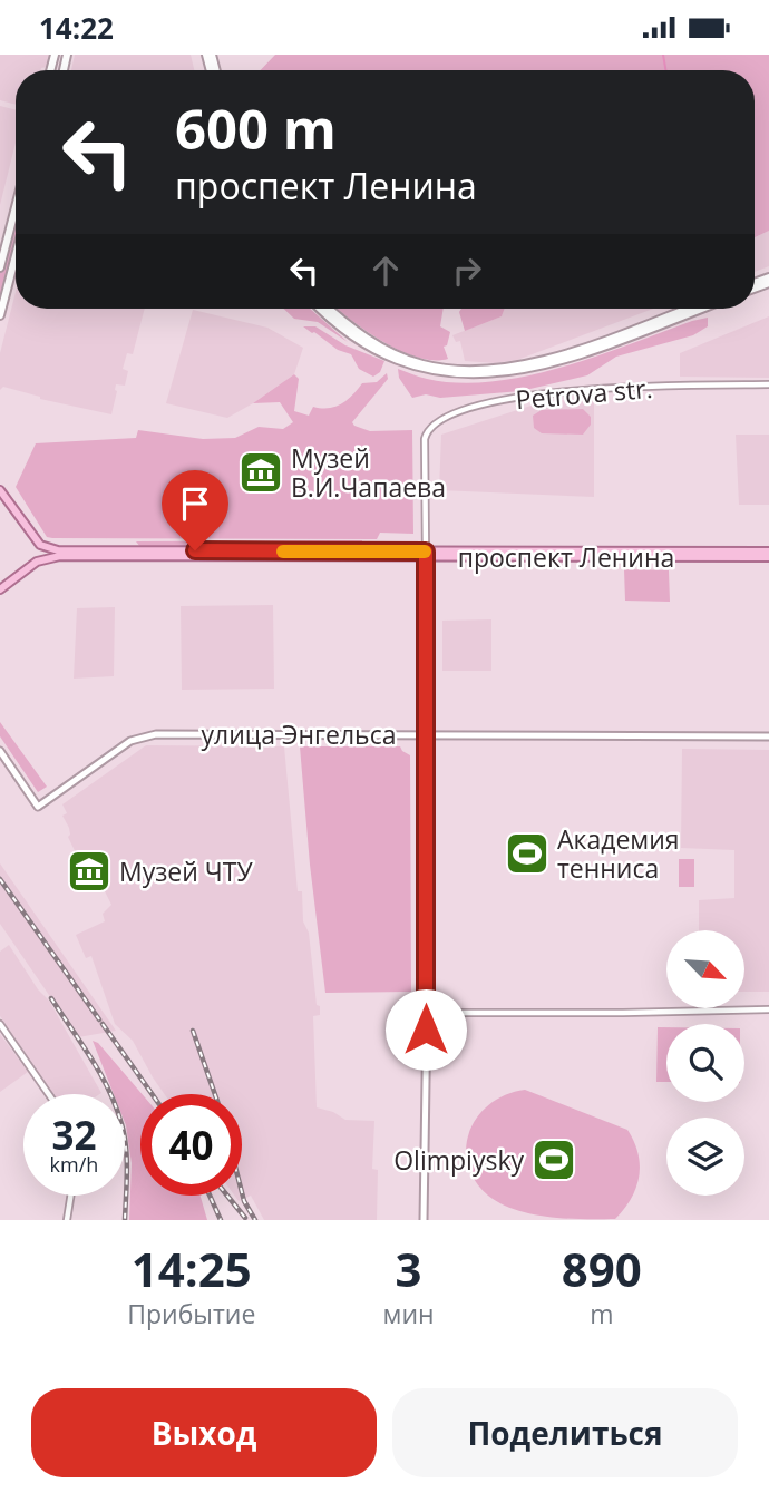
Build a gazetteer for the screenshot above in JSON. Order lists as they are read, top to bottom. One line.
{"streets":{"main road":["проспект Ленина"],"street":["Petrova str.","улица Энгельса"]},"crossings":[["Petrova str.","проспект Ленина"]],"places":{"museum":["Музей В.И.Чапаева","Музей ЧТУ"],"sports":["Академия тенниса","Olimpiysky"]},"north":"bottom right","page":{"status":"14:22","turn":["600 m","проспект Ленина"],"speed":"32 km/h","limit":"40","eta":["14:25","Прибытие","3","мин","890","m"],"buttons":["Выход","Поделиться"]}}
